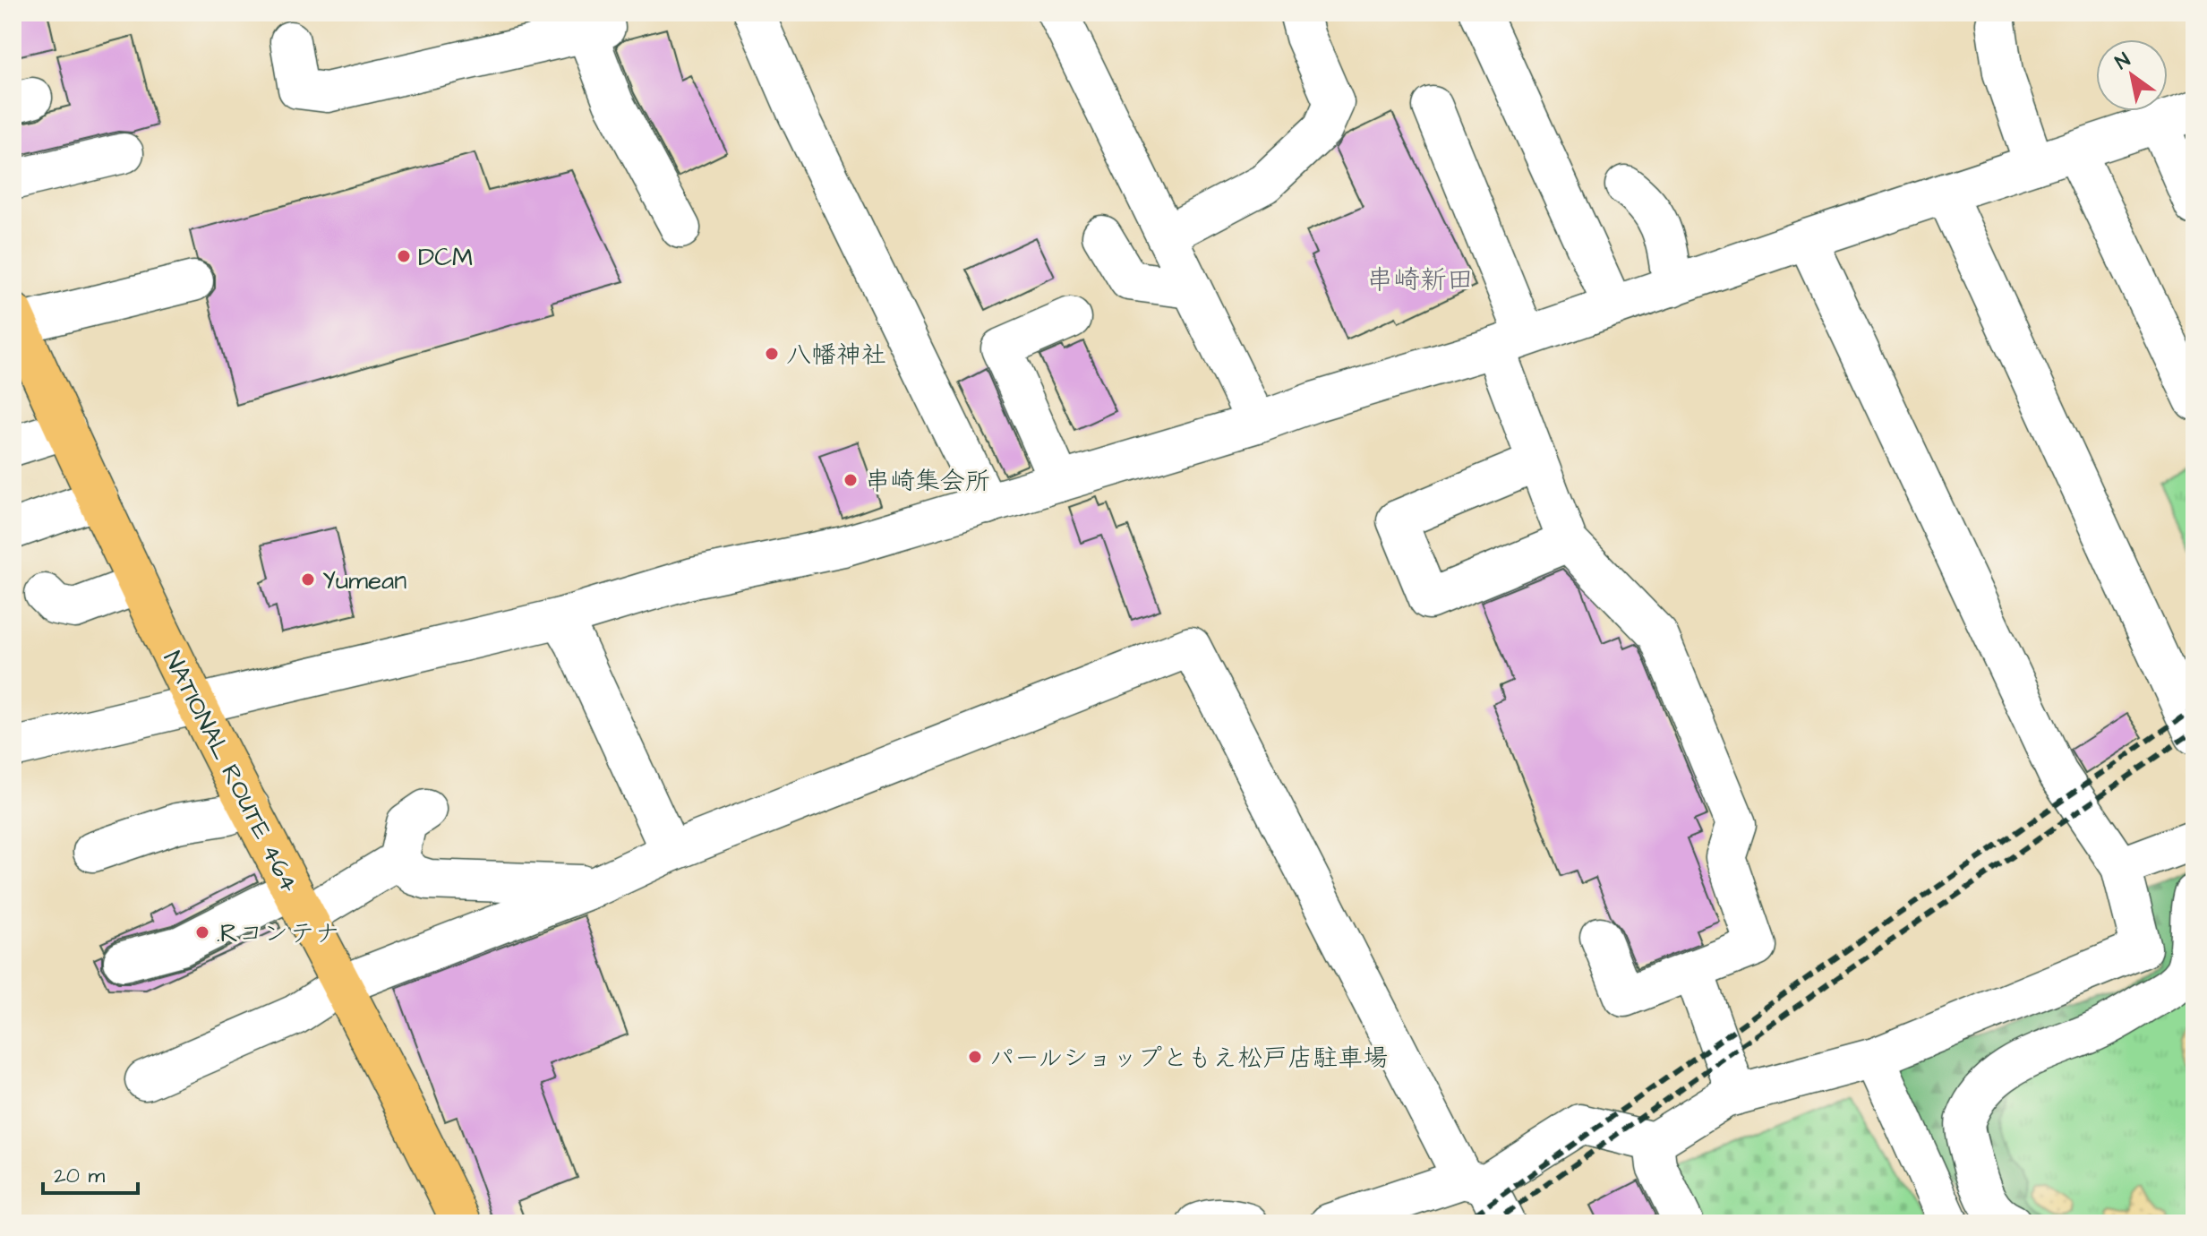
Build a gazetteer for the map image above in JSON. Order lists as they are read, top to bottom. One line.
{"streets":{"highway":["NATIONAL ROUTE 464"]},"districts":["串崎新田"],"places":["DCM","八幡神社","串崎集会所","Yumean",".Rコンテナ","パールショップともえ松戸店駐車場"],"scale_bar":"20 m","north":"top left"}
